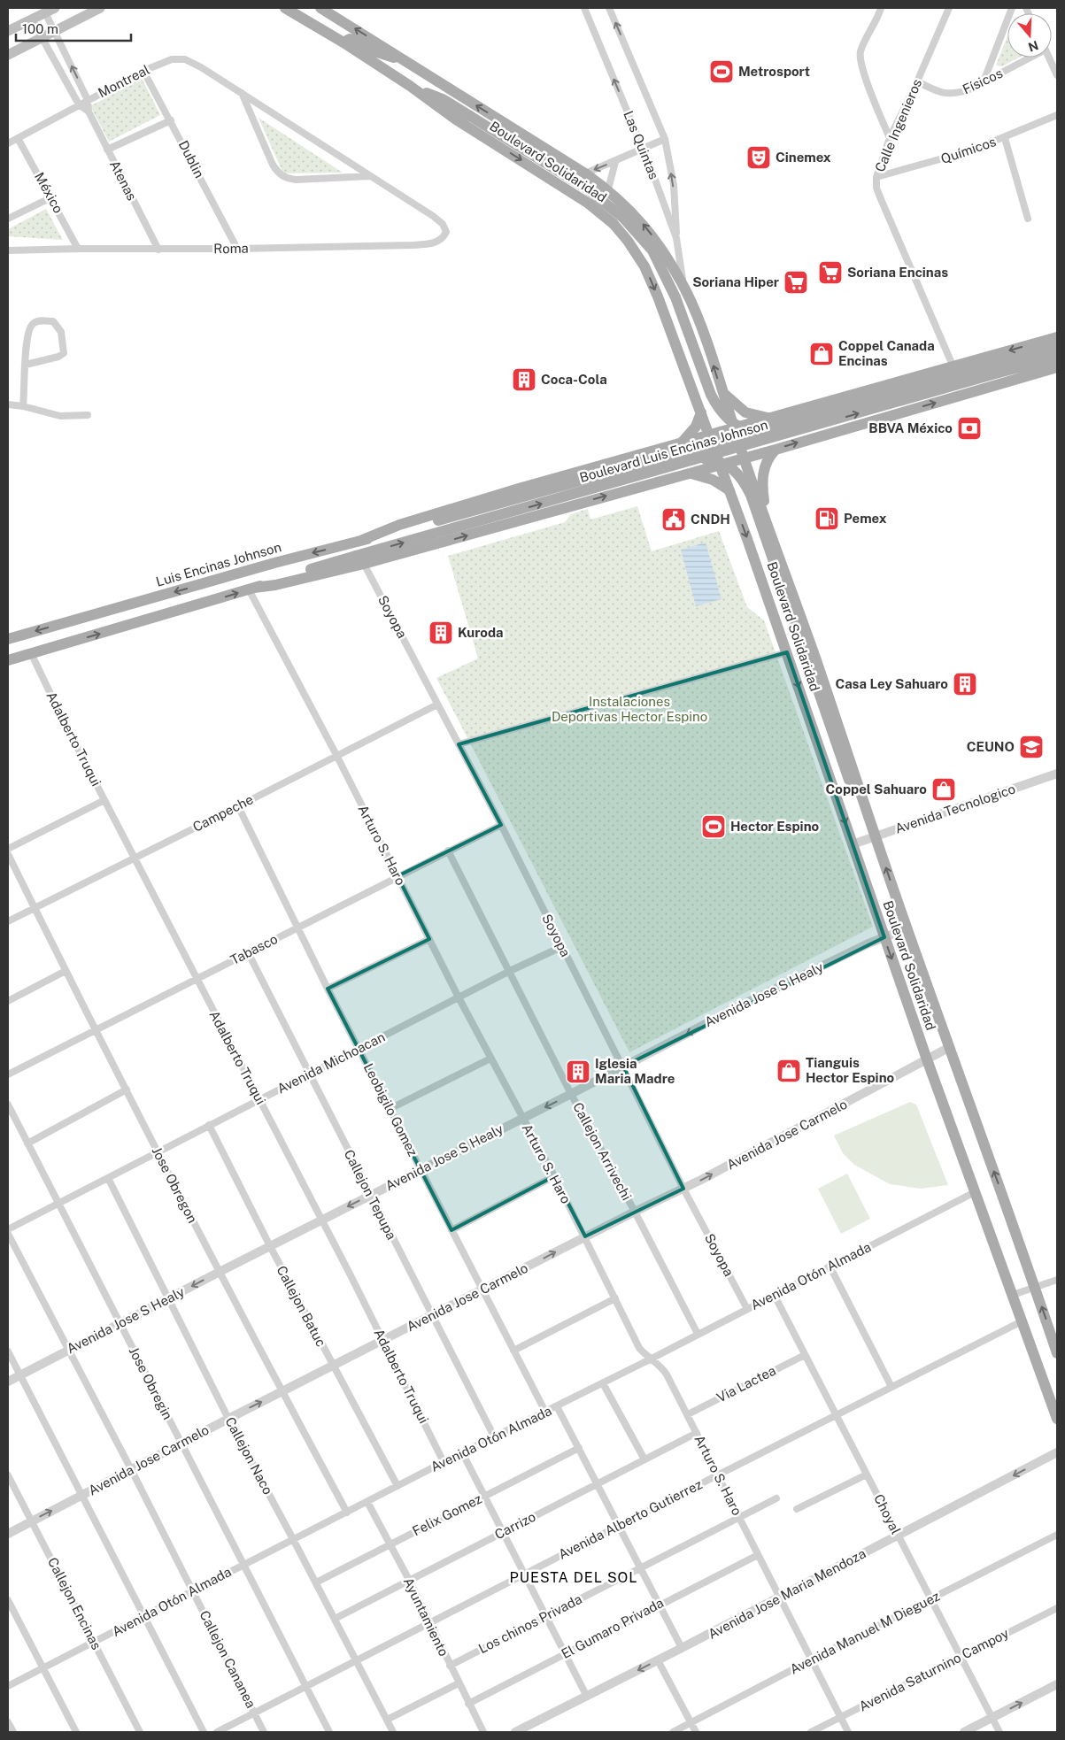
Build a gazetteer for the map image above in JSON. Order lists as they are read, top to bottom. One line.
{"streets":{"main road":["Boulevard Solidaridad","Boulevard Luis Encinas Johnson","Luis Encinas Johnson"],"street":["Montreal","Físicos","Calle Ingenieros","Las Quintas","Químicos","Dublin","Atenas","México","Roma","Soyopa","Adalberto Truqui","Avenida Tecnologico","Campeche","Arturo S. Haro","Tabasco","Avenida Jose S Healy","Avenida Michoacan","Leobigilo Gomez","Avenida Jose Carmelo","Callejon Arrivechi","Jose Obregon","Callejon Tepupa","Avenida Otón Almada","Callejon Batuc","Jose Obregin","Via Lactea","Callejon Naco","Choyal","Felix Gomez","Avenida Alberto Gutierrez","Carrizo","Avenida Jose Maria Mendoza","Callejon Encinas","Ayuntamiento","Los chinos Privada","El Gumaro Privada","Avenida Manuel M Dieguez","Callejon Cananea","Avenida Saturnino Campoy"]},"crossings":[["Montreal","Dublin"],["Montreal","Atenas"],["Montreal","México"],["Montreal","Roma"],["Físicos","Calle Ingenieros"],["Calle Ingenieros","Químicos"],["Las Quintas","Boulevard Solidaridad"],["Dublin","Roma"],["Boulevard Solidaridad","Avenida Tecnologico"],["Boulevard Solidaridad","Avenida Jose S Healy"],["Boulevard Solidaridad","Avenida Jose Carmelo"],["Boulevard Solidaridad","Avenida Otón Almada"],["Boulevard Solidaridad","Avenida Alberto Gutierrez"],["Atenas","Roma"],["México","Roma"],["Boulevard Luis Encinas Johnson","Luis Encinas Johnson"],["Boulevard Luis Encinas Johnson","Soyopa"],["Soyopa","Campeche"],["Soyopa","Tabasco"],["Soyopa","Avenida Jose S Healy"],["Soyopa","Avenida Michoacan"],["Soyopa","Avenida Jose Carmelo"],["Soyopa","Avenida Otón Almada"],["Adalberto Truqui","Campeche"],["Adalberto Truqui","Tabasco"],["Adalberto Truqui","Avenida Jose S Healy"],["Adalberto Truqui","Avenida Michoacan"],["Adalberto Truqui","Avenida Jose Carmelo"],["Adalberto Truqui","Avenida Otón Almada"],["Campeche","Arturo S. Haro"],["Campeche","Leobigilo Gomez"],["Campeche","Jose Obregon"],["Arturo S. Haro","Tabasco"],["Arturo S. Haro","Avenida Jose S Healy"],["Arturo S. Haro","Avenida Michoacan"],["Arturo S. Haro","Avenida Jose Carmelo"],["Arturo S. Haro","Avenida Otón Almada"],["Arturo S. Haro","Via Lactea"],["Arturo S. Haro","Avenida Alberto Gutierrez"],["Arturo S. Haro","Carrizo"],["Arturo S. Haro","Avenida Jose Maria Mendoza"],["Arturo S. Haro","Los chinos Privada"],["Arturo S. Haro","El Gumaro Privada"],["Arturo S. Haro","Avenida Manuel M Dieguez"],["Arturo S. Haro","Avenida Saturnino Campoy"],["Tabasco","Leobigilo Gomez"],["Tabasco","Callejon Arrivechi"],["Tabasco","Jose Obregon"],["Tabasco","Callejon Tepupa"],["Avenida Jose S Healy","Leobigilo Gomez"],["Avenida Jose S Healy","Callejon Arrivechi"],["Avenida Jose S Healy","Jose Obregon"],["Avenida Jose S Healy","Callejon Tepupa"],["Avenida Jose S Healy","Callejon Batuc"],["Avenida Jose S Healy","Jose Obregin"],["Avenida Jose S Healy","Callejon Naco"],["Avenida Jose S Healy","Callejon Cananea"],["Avenida Michoacan","Leobigilo Gomez"],["Avenida Michoacan","Callejon Arrivechi"],["Avenida Michoacan","Jose Obregon"],["Avenida Michoacan","Callejon Tepupa"],["Avenida Michoacan","Callejon Batuc"],["Avenida Michoacan","Jose Obregin"],["Avenida Michoacan","Callejon Naco"],["Leobigilo Gomez","Avenida Jose Carmelo"],["Leobigilo Gomez","Avenida Otón Almada"],["Avenida Jose Carmelo","Callejon Arrivechi"],["Avenida Jose Carmelo","Jose Obregon"],["Avenida Jose Carmelo","Callejon Tepupa"],["Avenida Jose Carmelo","Callejon Batuc"],["Avenida Jose Carmelo","Jose Obregin"],["Avenida Jose Carmelo","Callejon Naco"],["Avenida Jose Carmelo","Callejon Encinas"],["Avenida Jose Carmelo","Callejon Cananea"],["Callejon Arrivechi","Avenida Otón Almada"],["Jose Obregon","Avenida Otón Almada"],["Callejon Tepupa","Avenida Otón Almada"],["Avenida Otón Almada","Callejon Batuc"],["Avenida Otón Almada","Jose Obregin"],["Avenida Otón Almada","Callejon Naco"],["Avenida Otón Almada","Choyal"],["Avenida Otón Almada","Callejon Encinas"],["Avenida Otón Almada","Ayuntamiento"],["Avenida Otón Almada","Callejon Cananea"],["Jose Obregin","Avenida Alberto Gutierrez"],["Via Lactea","Choyal"],["Callejon Naco","Felix Gomez"],["Callejon Naco","Avenida Alberto Gutierrez"],["Callejon Naco","Carrizo"],["Choyal","Avenida Alberto Gutierrez"],["Choyal","Avenida Jose Maria Mendoza"],["Choyal","Avenida Manuel M Dieguez"],["Choyal","Avenida Saturnino Campoy"],["Felix Gomez","Ayuntamiento"],["Avenida Alberto Gutierrez","Ayuntamiento"],["Avenida Alberto Gutierrez","Callejon Cananea"],["Carrizo","Ayuntamiento"],["Ayuntamiento","Los chinos Privada"],["Ayuntamiento","El Gumaro Privada"]],"one_way":["Las Quintas","Avenida Jose S Healy","Avenida Jose Maria Mendoza"],"districts":["PUESTA DEL SOL"],"parks":["Instalaciones Deportivas Hector Espino"],"places":{"sports":["Metrosport","Hector Espino"],"theatre":["Cinemex"],"supermarket":["Soriana Encinas","Soriana Hiper"],"shop":["Coppel Canada Encinas","Coppel Sahuaro","Tianguis Hector Espino"],"building":["Coca-Cola","Kuroda","Casa Ley Sahuaro","Iglesia Maria Madre"],"bank":["BBVA México"],"fuel station":["Pemex"],"public building":["CNDH"],"school or university":["CEUNO"]},"scale_bar":"100 m","north":"bottom"}
